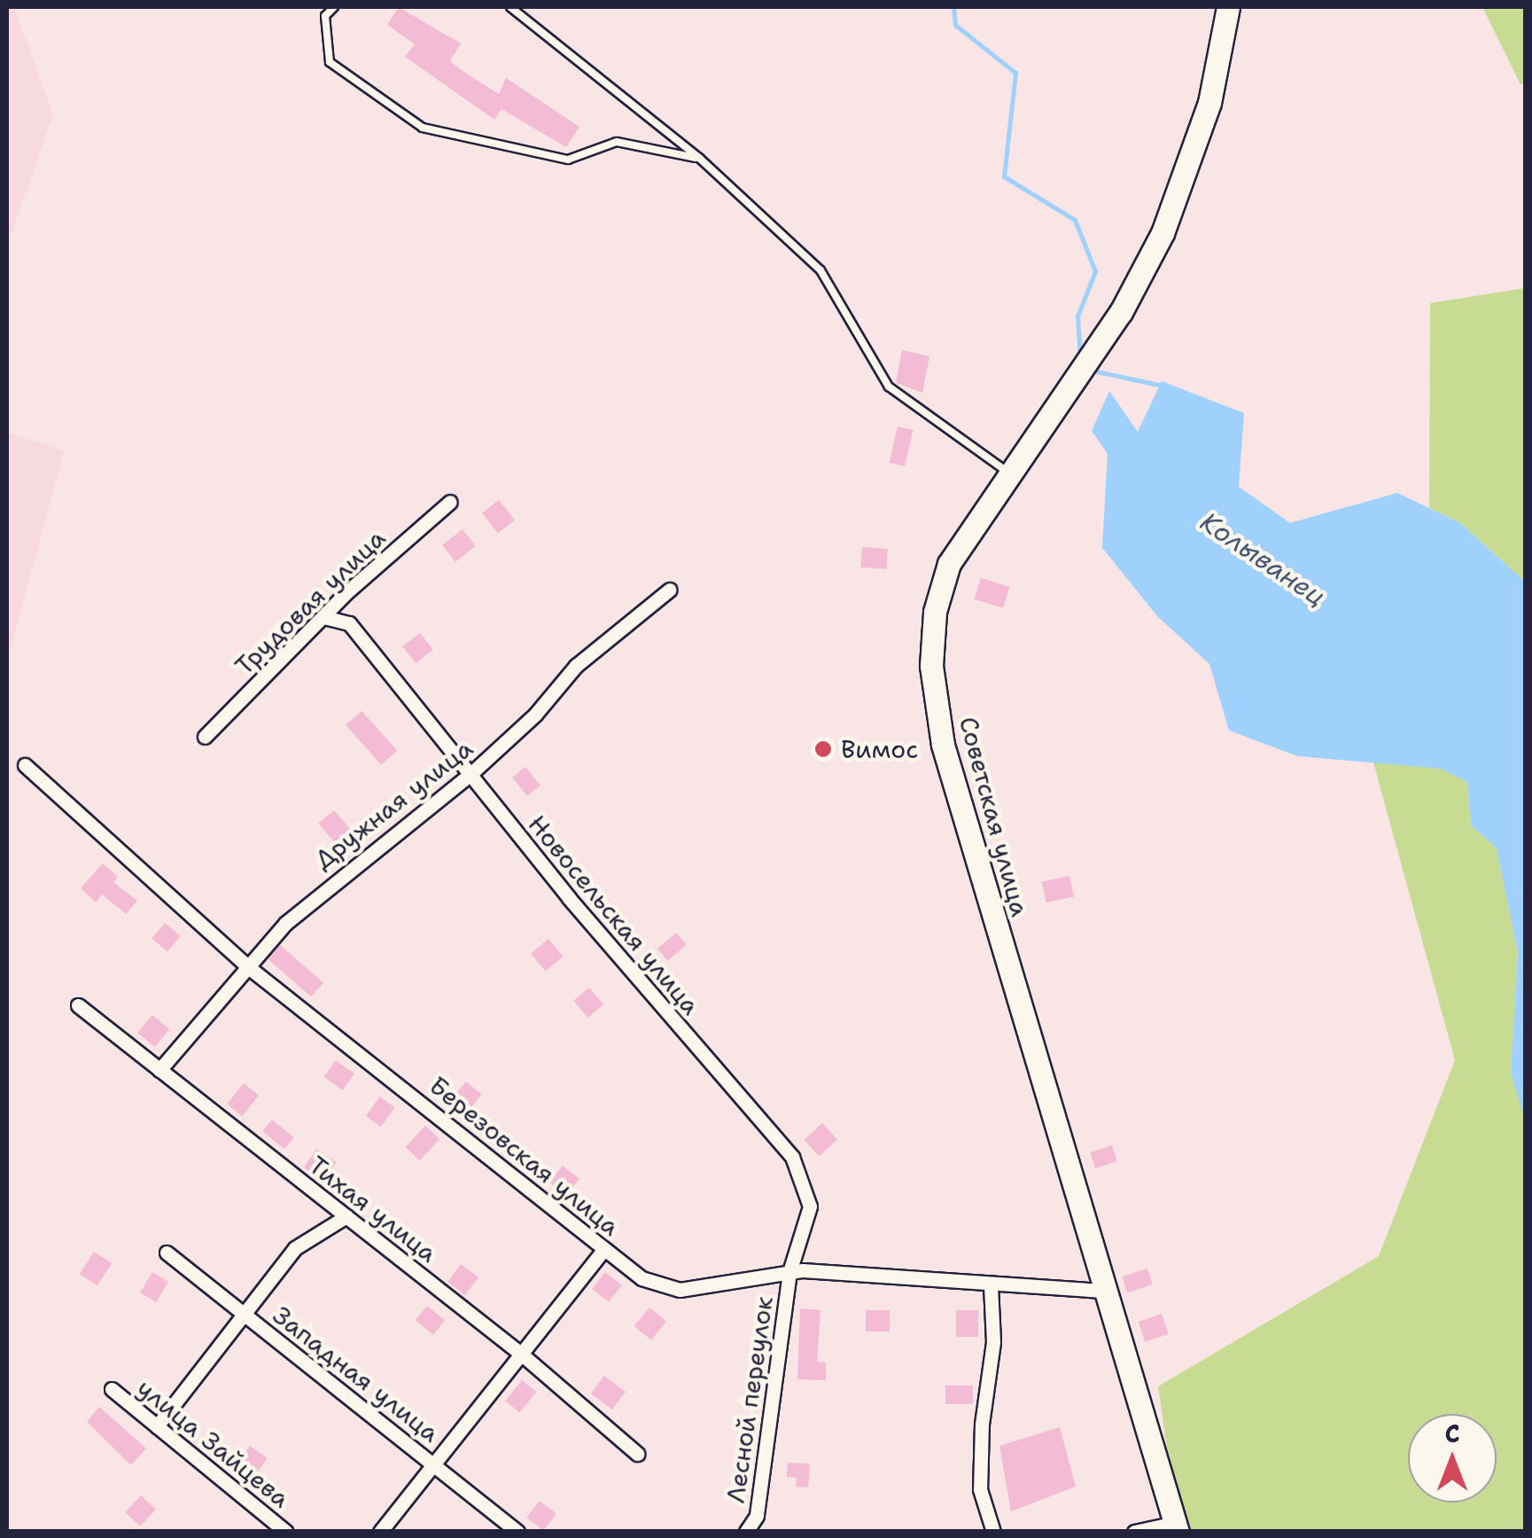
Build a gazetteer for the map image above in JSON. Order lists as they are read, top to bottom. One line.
{"streets":{"main road":["Советская улица"],"street":["Трудовая улица","Дружная улица","Новосельская улица","Березовская улица","Тихая улица","Западная улица","Лесной переулок","улица Зайцева"]},"crossings":[["Трудовая улица","Новосельская улица"],["Дружная улица","Новосельская улица"],["Дружная улица","Березовская улица"],["Дружная улица","Тихая улица"],["Советская улица","Березовская улица"],["Новосельская улица","Березовская улица"],["Новосельская улица","Лесной переулок"],["Березовская улица","Лесной переулок"]],"water":["Колыванец"],"places":["Вимос"],"north":"top"}
